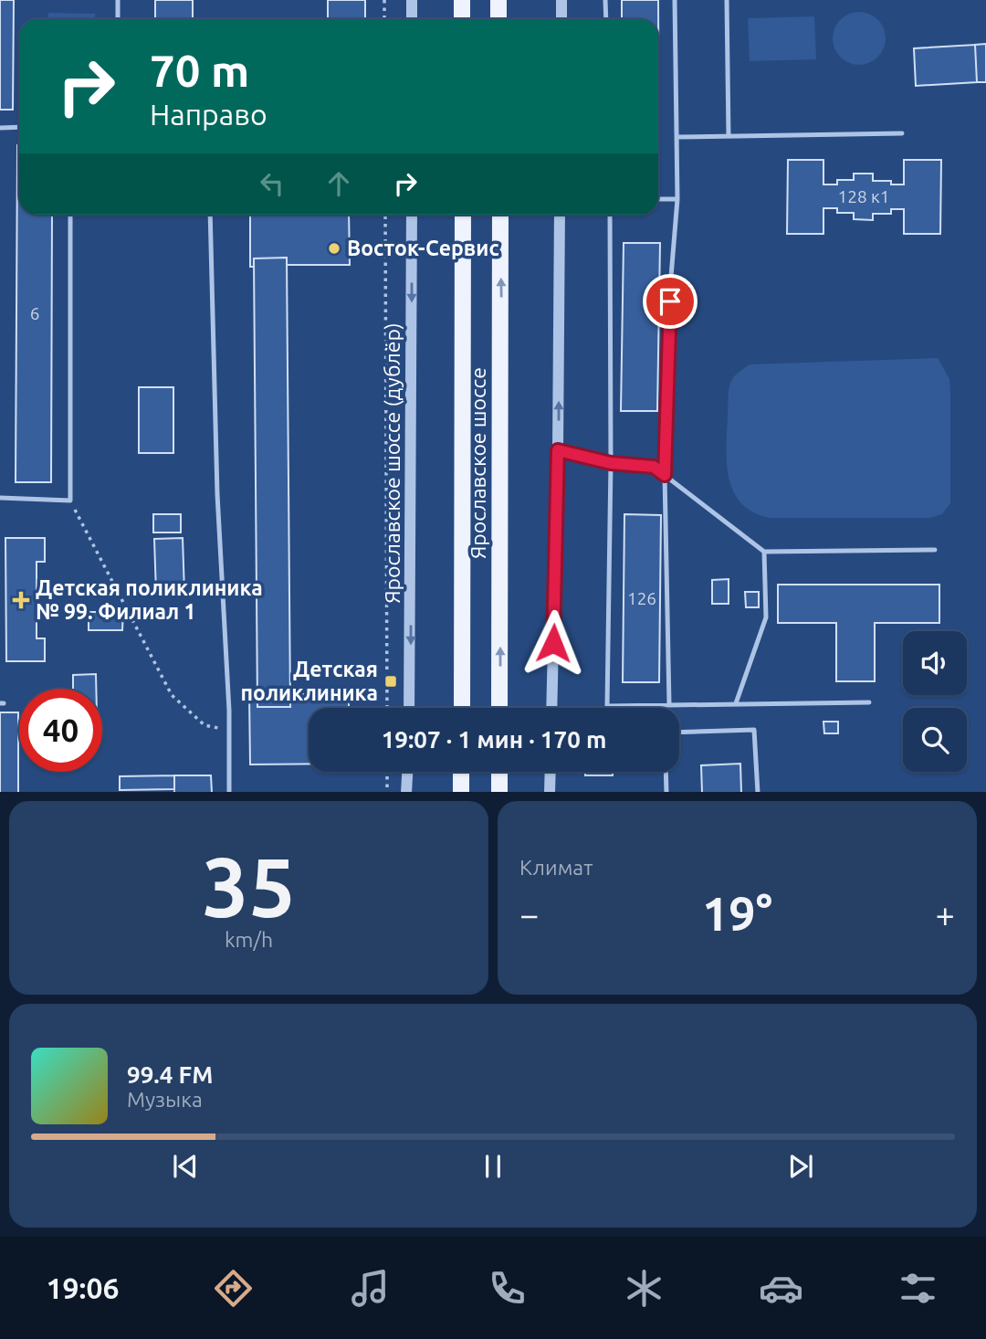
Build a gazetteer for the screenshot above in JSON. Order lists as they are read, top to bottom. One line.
{"streets":{"main road":["Ярославское шоссе"],"street":["Ярославское шоссе (дублёр)"]},"one_way":["Ярославское шоссе (дублёр)"],"places":{"other":["Восток-Сервис"],"health":["Детская поликлиника № 99. Филиал 1"],"transit":["Детская поликлиника"]},"house_numbers":["128 к1","6","126"],"page":{"turn":["70 m","Направо"],"limit":"40","trip":"19:07 · 1 мин · 170 m","tile":[["35","km/h"],"Климат"],"heat":["−","19°","+"],"song":["99.4 FM","Музыка"],"tabs":"19:06"}}
